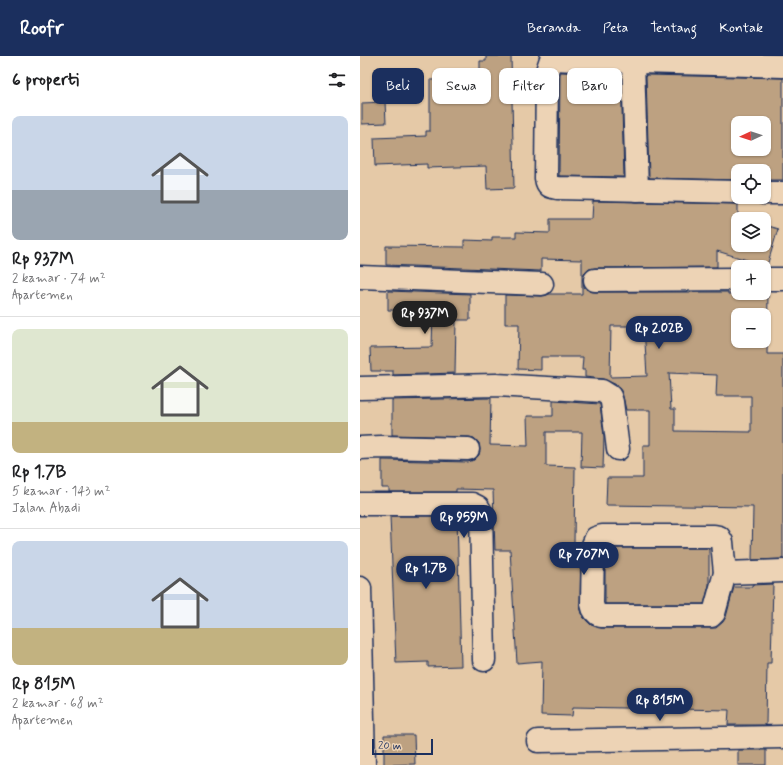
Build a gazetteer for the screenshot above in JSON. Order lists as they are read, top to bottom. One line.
{"scale_bar":"20 m","north":"left","page":{"header":"Roofr","nav":["Beranda","Peta","Tentang","Kontak"],"heading":"6 properti","chip":["Beli","Sewa","Filter","Baru"],"list":[{"name":"Rp 937M","note":"2 kamar · 74 m² · Apartemen"},{"name":"Rp 1.7B","note":"5 kamar · 143 m² · Jalan Abadi"},{"name":"Rp 815M","note":"2 kamar · 68 m² · Apartemen"}],"map_buttons":["+","−"],"price":["Rp 937M","Rp 2.02B","Rp 959M","Rp 707M","Rp 1.7B","Rp 815M"],"scale":"20 m"}}
